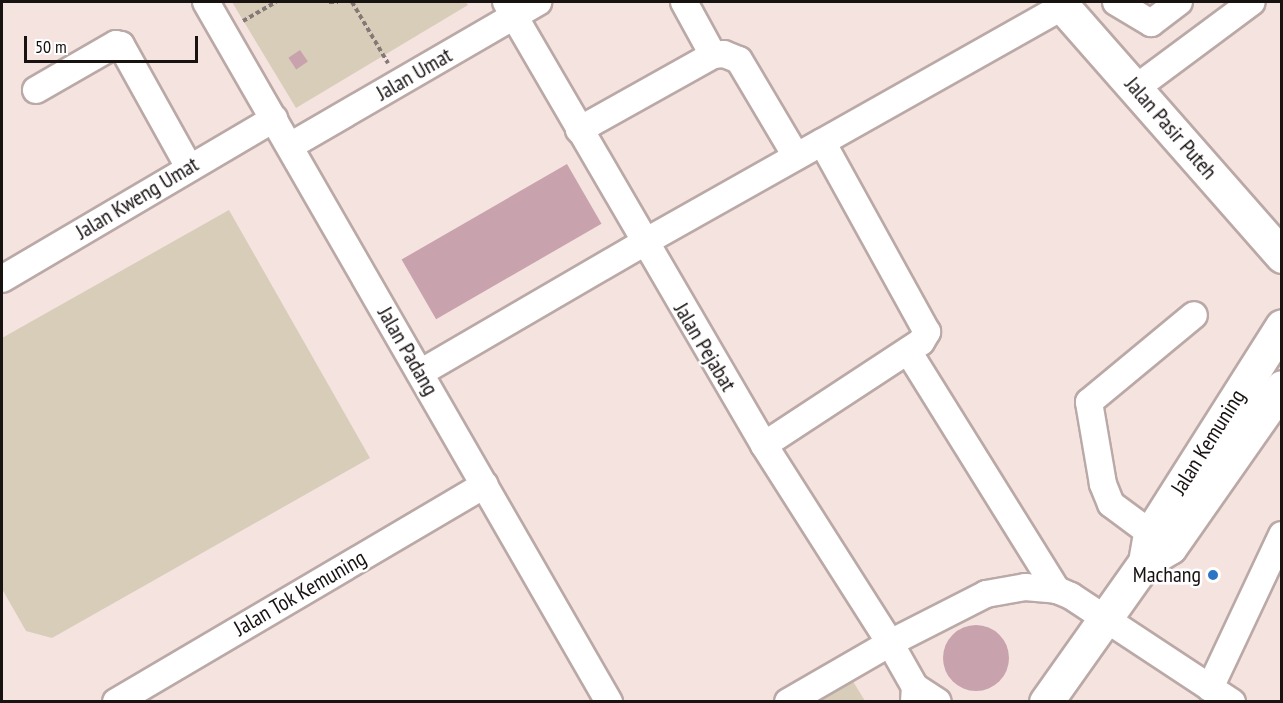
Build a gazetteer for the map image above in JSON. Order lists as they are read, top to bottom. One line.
{"streets":{"main road":["Jalan Pasir Puteh","Jalan Kemuning"],"street":["Jalan Umat","Jalan Kweng Umat","Jalan Pejabat","Jalan Padang","Jalan Tok Kemuning"]},"crossings":[["Jalan Umat","Jalan Pejabat"],["Jalan Umat","Jalan Padang"],["Jalan Kweng Umat","Jalan Padang"],["Jalan Padang","Jalan Tok Kemuning"]],"places":["Machang"],"scale_bar":"50 m"}
